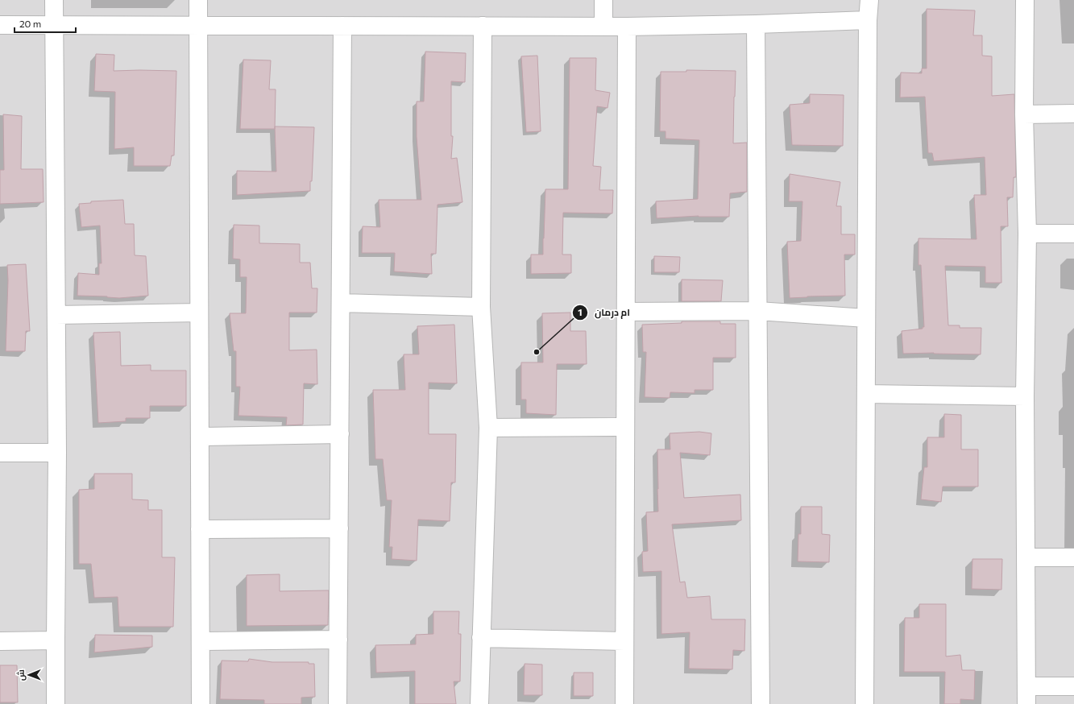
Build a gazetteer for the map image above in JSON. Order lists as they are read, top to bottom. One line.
{"places":["ام درمان"],"scale_bar":"20 m","north":"left"}
